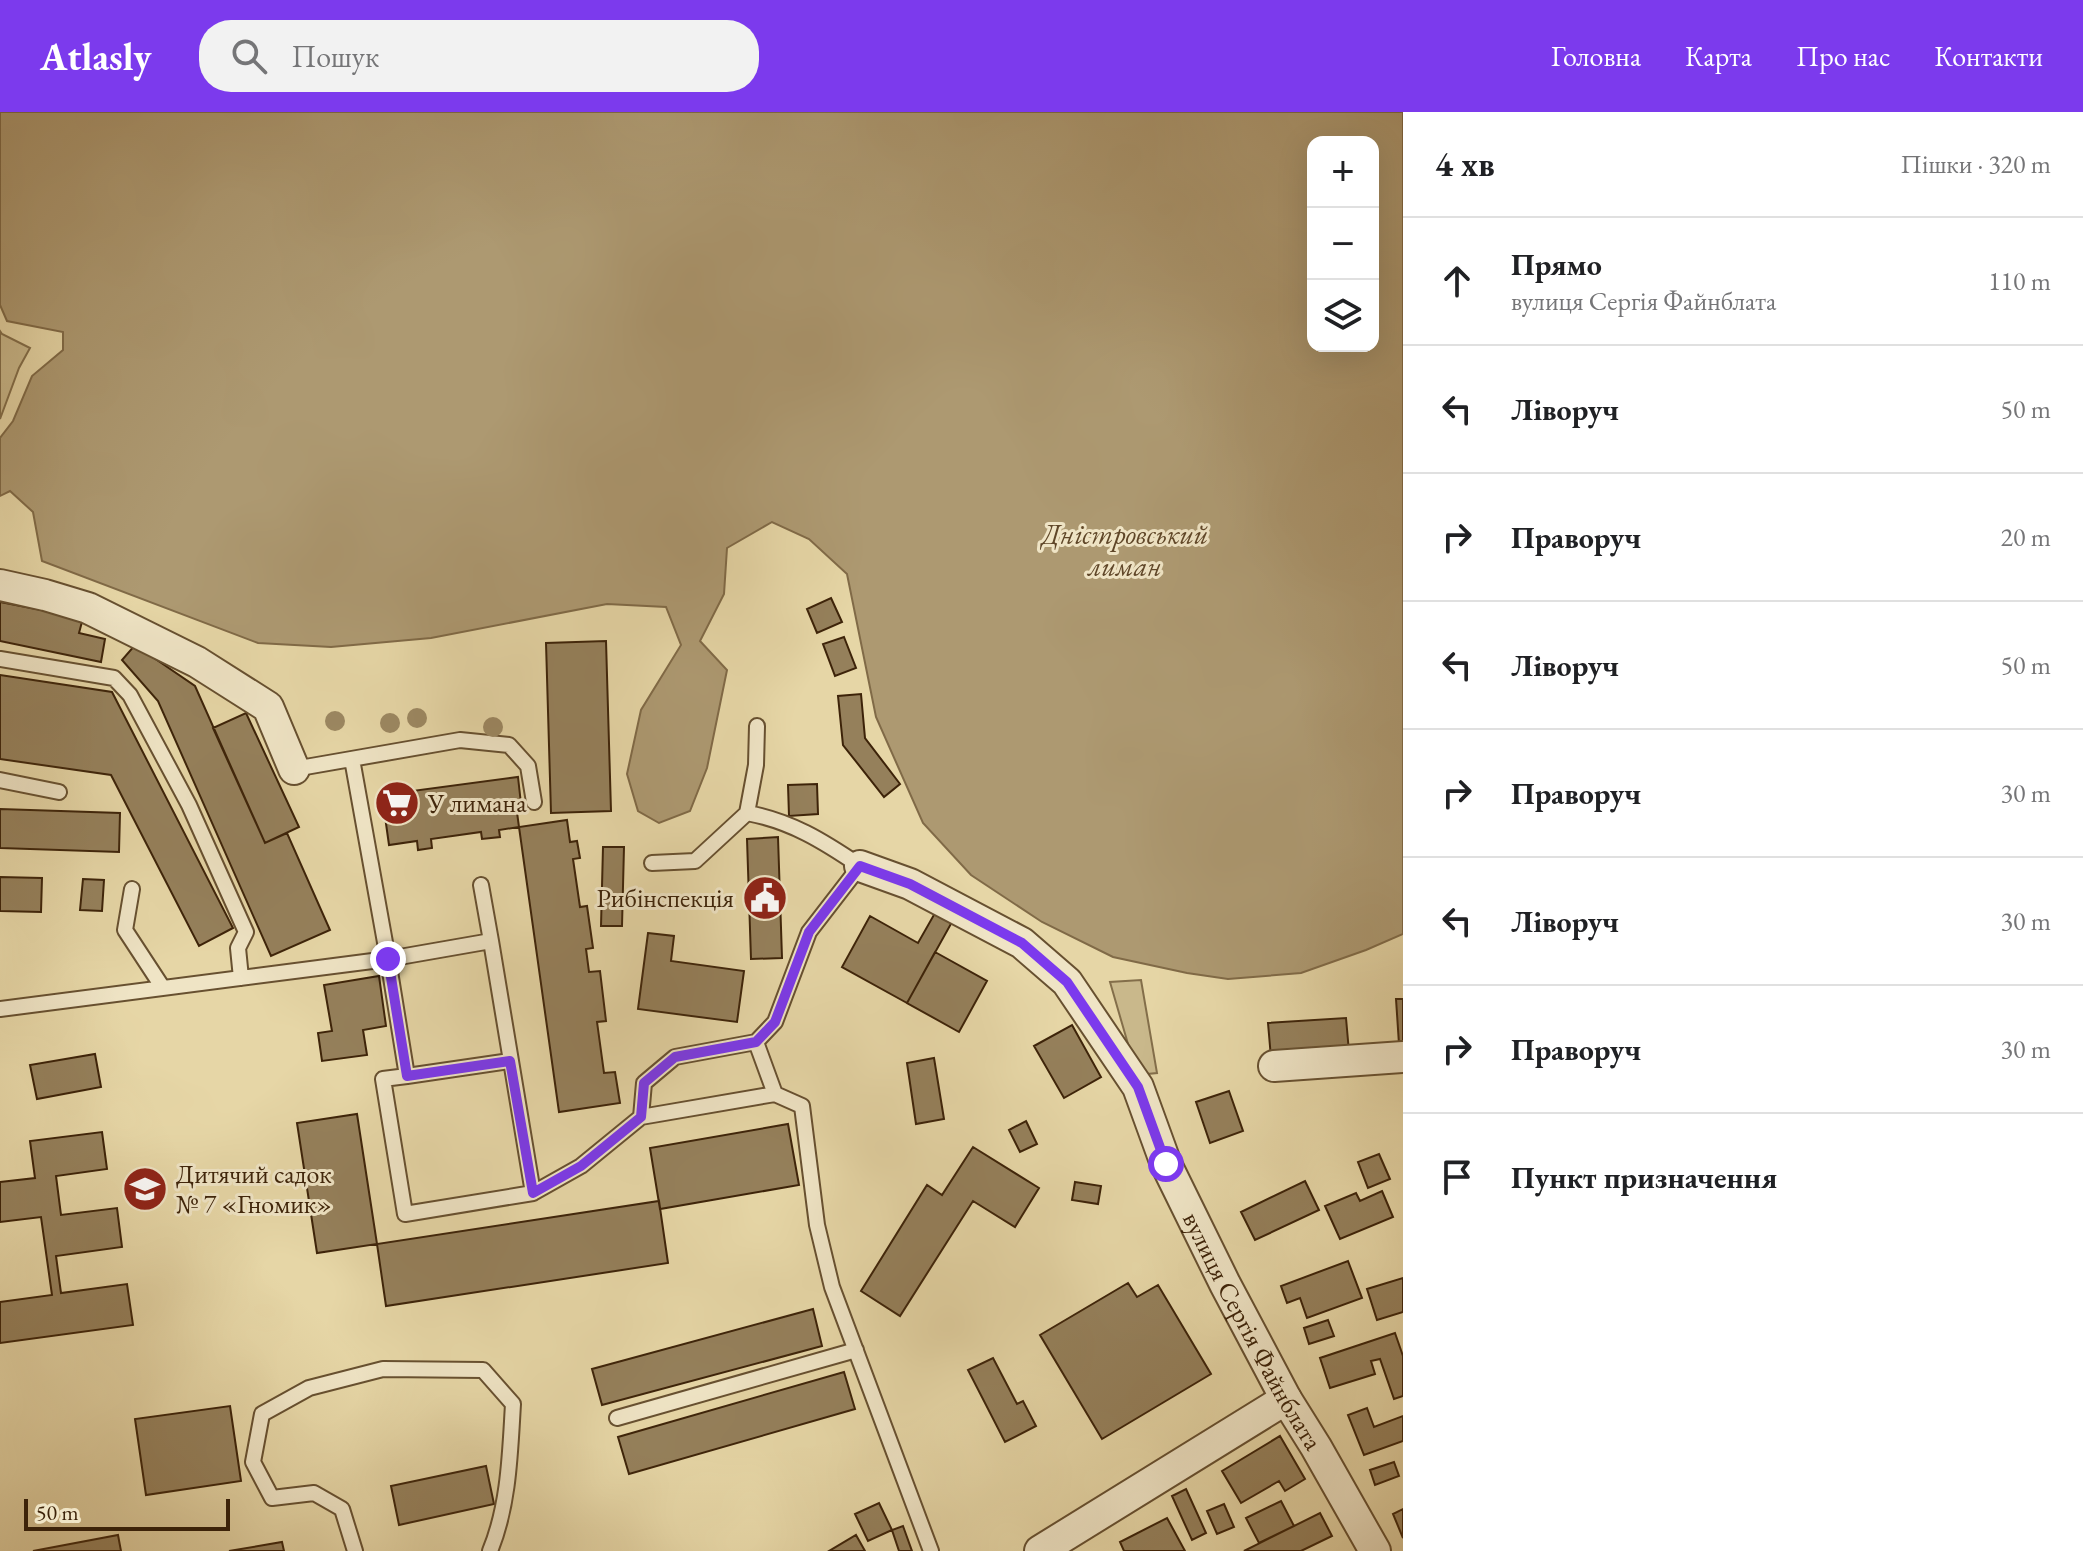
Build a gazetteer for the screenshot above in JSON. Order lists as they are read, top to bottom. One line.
{"streets":{"street":["вулиця Сергія Файнблата"]},"water":["Дністровський лиман"],"places":{"supermarket":["У лимана"],"public building":["Рибінспекція"],"school or university":["Дитячий садок № 7 «Гномик»"]},"scale_bar":"50 m","page":{"header":"Atlasly","search":"Пошук","nav":["Головна","Карта","Про нас","Контакти"],"heading":["4 хв","Пішки · 320 m"],"map_buttons":["+","−"],"list":[["Прямо","вулиця Сергія Файнблата","110 m"],["Ліворуч","50 m"],["Праворуч","20 m"],["Ліворуч","50 m"],["Праворуч","30 m"],["Ліворуч","30 m"],["Праворуч","30 m"],"Пункт призначення"],"scale":"50 m"}}
